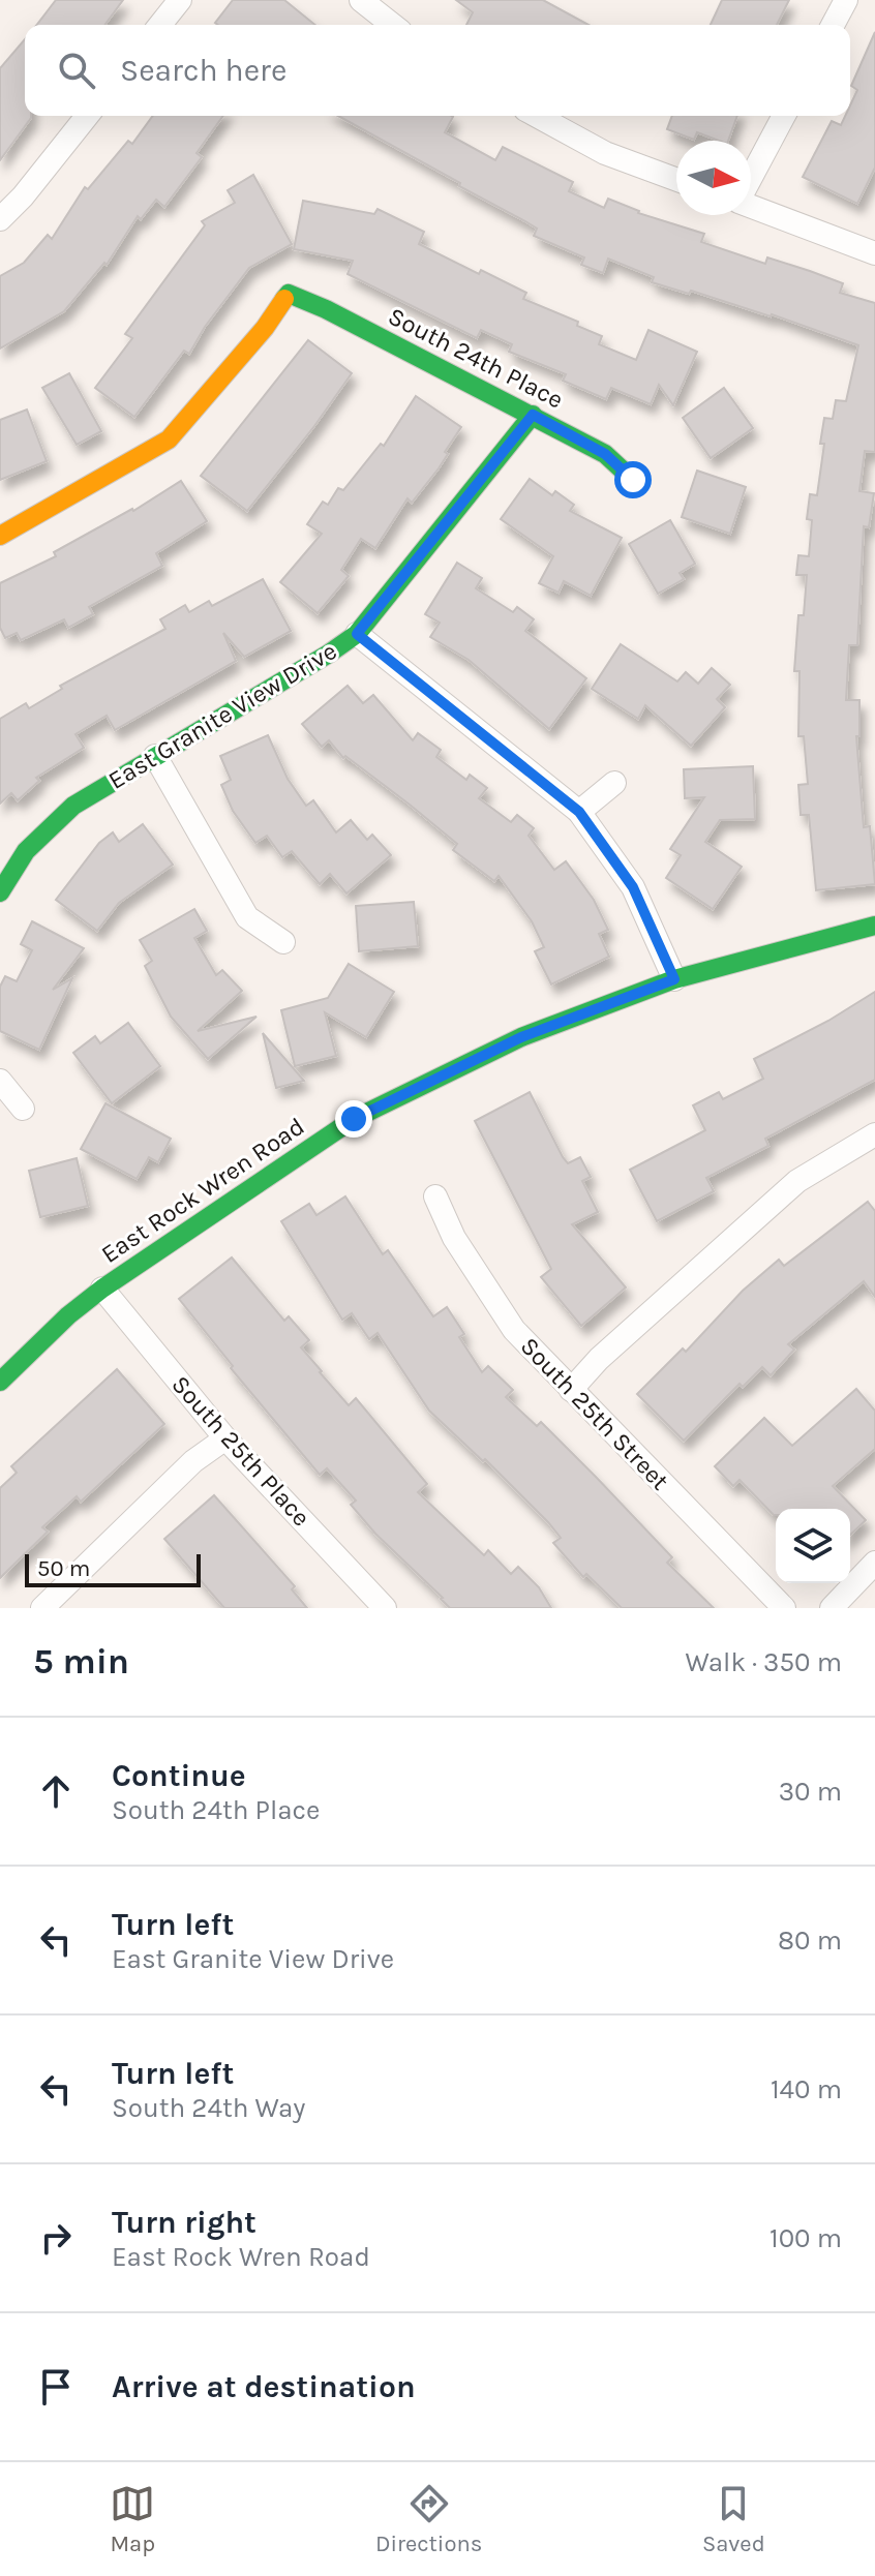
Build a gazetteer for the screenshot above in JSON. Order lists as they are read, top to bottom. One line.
{"streets":{"street":["South 24th Place","East Granite View Drive","East Rock Wren Road","South 25th Street","South 25th Place"]},"crossings":[["South 24th Place","East Granite View Drive"],["East Rock Wren Road","South 25th Place"]],"scale_bar":"50 m","north":"right","page":{"search":"Search here","scale":"50 m","heading":["5 min","Walk · 350 m"],"list":[["Continue","South 24th Place","30 m"],["Turn left","East Granite View Drive","80 m"],["Turn left","South 24th Way","140 m"],["Turn right","East Rock Wren Road","100 m"],"Arrive at destination"],"nav":["Map","Directions","Saved"]}}
